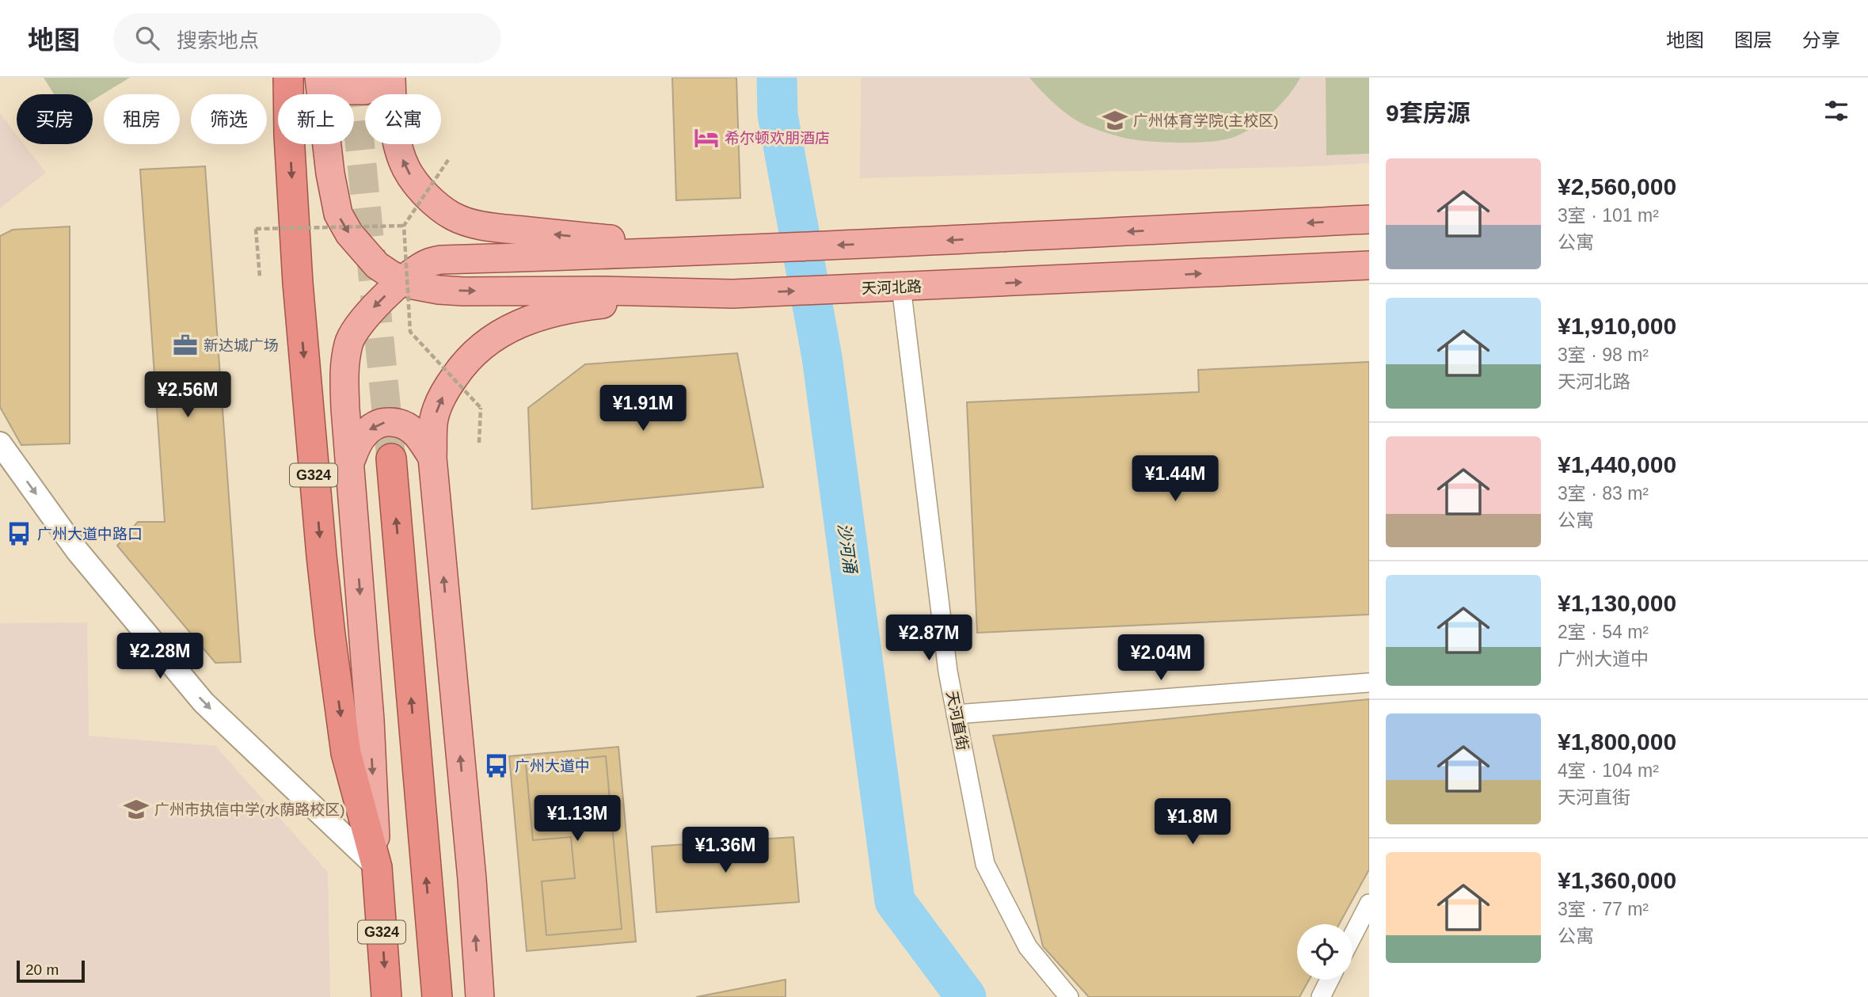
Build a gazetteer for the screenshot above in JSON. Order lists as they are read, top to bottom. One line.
{"streets":{"highway":["G324"],"main road":["天河北路"],"street":["天河直街"]},"crossings":[["天河北路","天河直街"]],"water":["沙河涌"],"places":{"school or university":["广州体育学院(主校区)","广州市执信中学(水荫路校区)"],"hotel":["希尔顿欢朋酒店"],"office":["新达城广场"],"bus stop":["广州大道中路口","广州大道中"]},"scale_bar":"20 m","page":{"header":"地图","search":"搜索地点","nav":["地图","图层","分享"],"heading":"9套房源","chip":["买房","租房","筛选","新上","公寓"],"list":[{"name":"¥2,560,000","note":"3室 · 101 m² · 公寓"},{"name":"¥1,910,000","note":"3室 · 98 m² · 天河北路"},{"name":"¥1,440,000","note":"3室 · 83 m² · 公寓"},{"name":"¥1,130,000","note":"2室 · 54 m² · 广州大道中"},{"name":"¥1,800,000","note":"4室 · 104 m² · 天河直街"},{"name":"¥1,360,000","note":"3室 · 77 m² · 公寓"}],"price":["¥2.56M","¥1.91M","¥1.44M","¥2.87M","¥2.28M","¥2.04M","¥1.13M","¥1.8M","¥1.36M"],"scale":"20 m"}}
